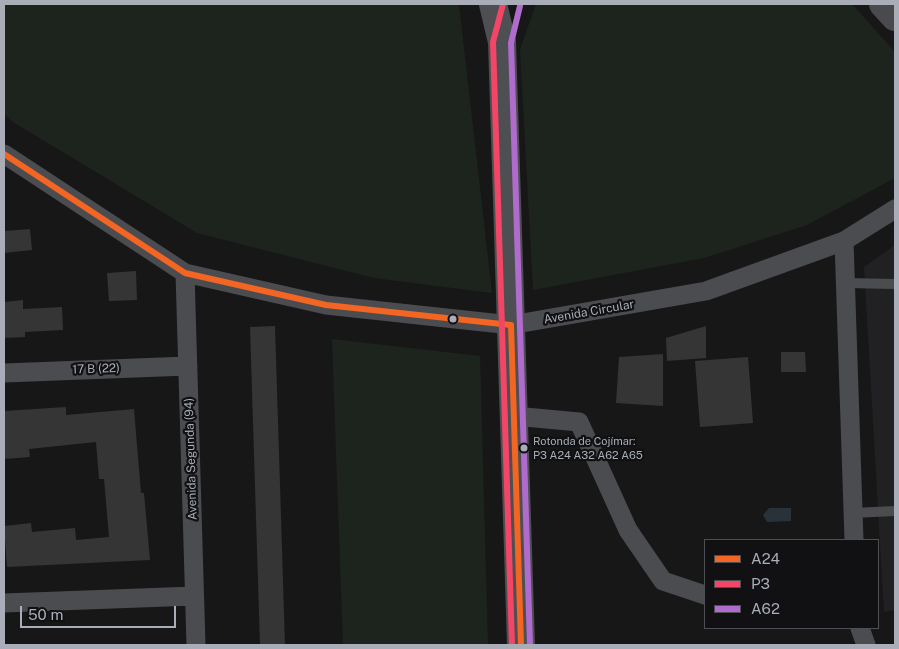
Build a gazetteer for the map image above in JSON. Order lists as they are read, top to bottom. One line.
{"streets":{"street":["Avenida Circular","17 B (22)","Avenida Segunda (94)"]},"crossings":[["Avenida Circular","Avenida Segunda (94)"],["17 B (22)","Avenida Segunda (94)"]],"places":["Rotonda de Cojímar: P3 A24 A32 A62 A65"],"lines":["transit line P3","transit line A62","transit line A24"],"legend":["A24","P3","A62"],"scale_bar":"50 m"}
